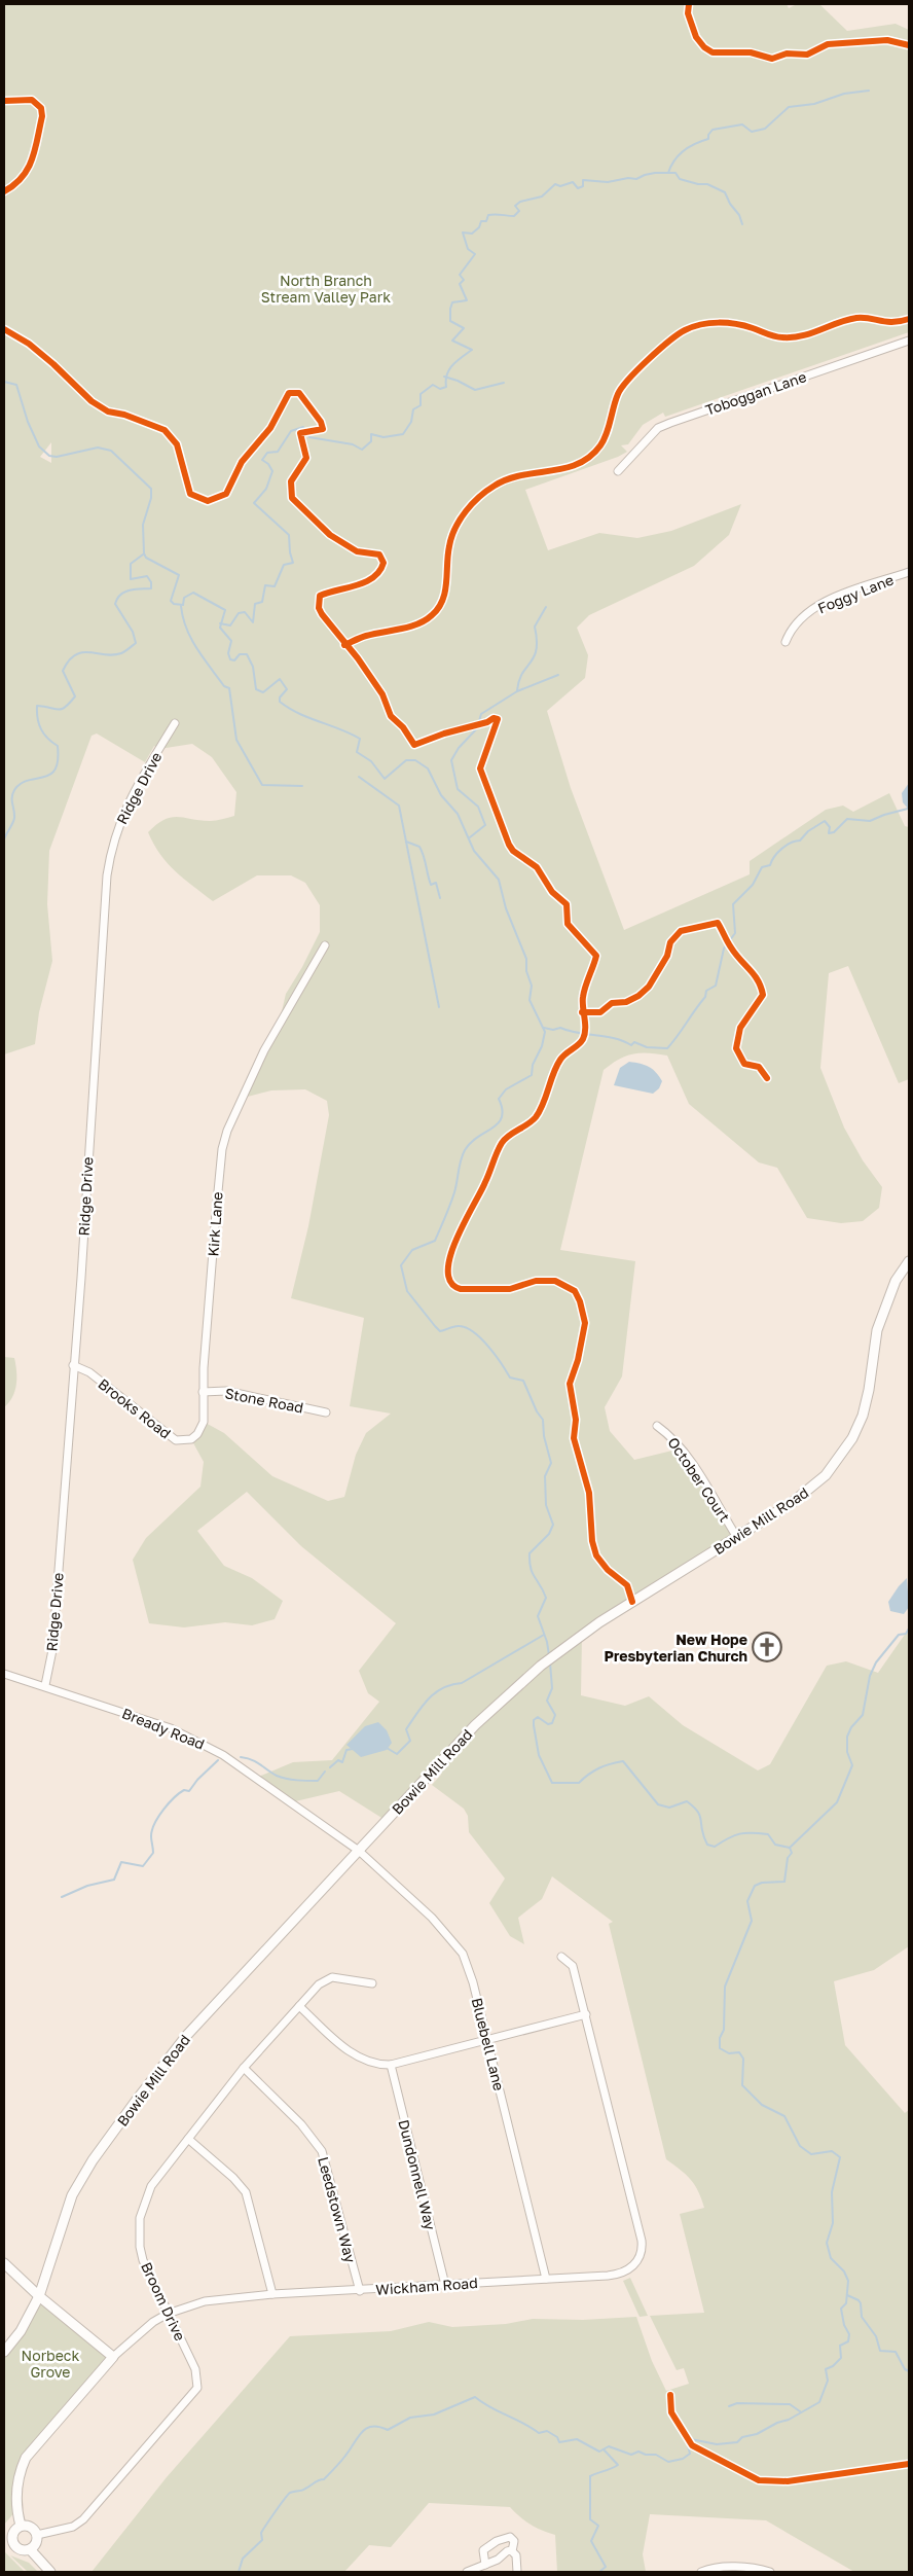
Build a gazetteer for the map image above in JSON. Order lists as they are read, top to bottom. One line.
{"streets":{"street":["Toboggan Lane","Foggy Lane","Ridge Drive","Kirk Lane","Stone Road","Brooks Road","October Court","Bowie Mill Road","Bready Road","Bluebell Lane","Dundonnell Way","Leedstown Way","Wickham Road","Broom Drive"]},"crossings":[["Ridge Drive","Brooks Road"],["Ridge Drive","Bready Road"],["Kirk Lane","Stone Road"],["Kirk Lane","Brooks Road"],["October Court","Bowie Mill Road"],["Bowie Mill Road","Bready Road"],["Bowie Mill Road","Bluebell Lane"],["Bready Road","Bluebell Lane"],["Bluebell Lane","Wickham Road"],["Dundonnell Way","Wickham Road"],["Leedstown Way","Wickham Road"],["Leedstown Way","Broom Drive"],["Wickham Road","Broom Drive"]],"parks":["North Branch Stream Valley Park","Norbeck Grove"],"places":{"church":["New Hope Presbyterian Church"]}}
